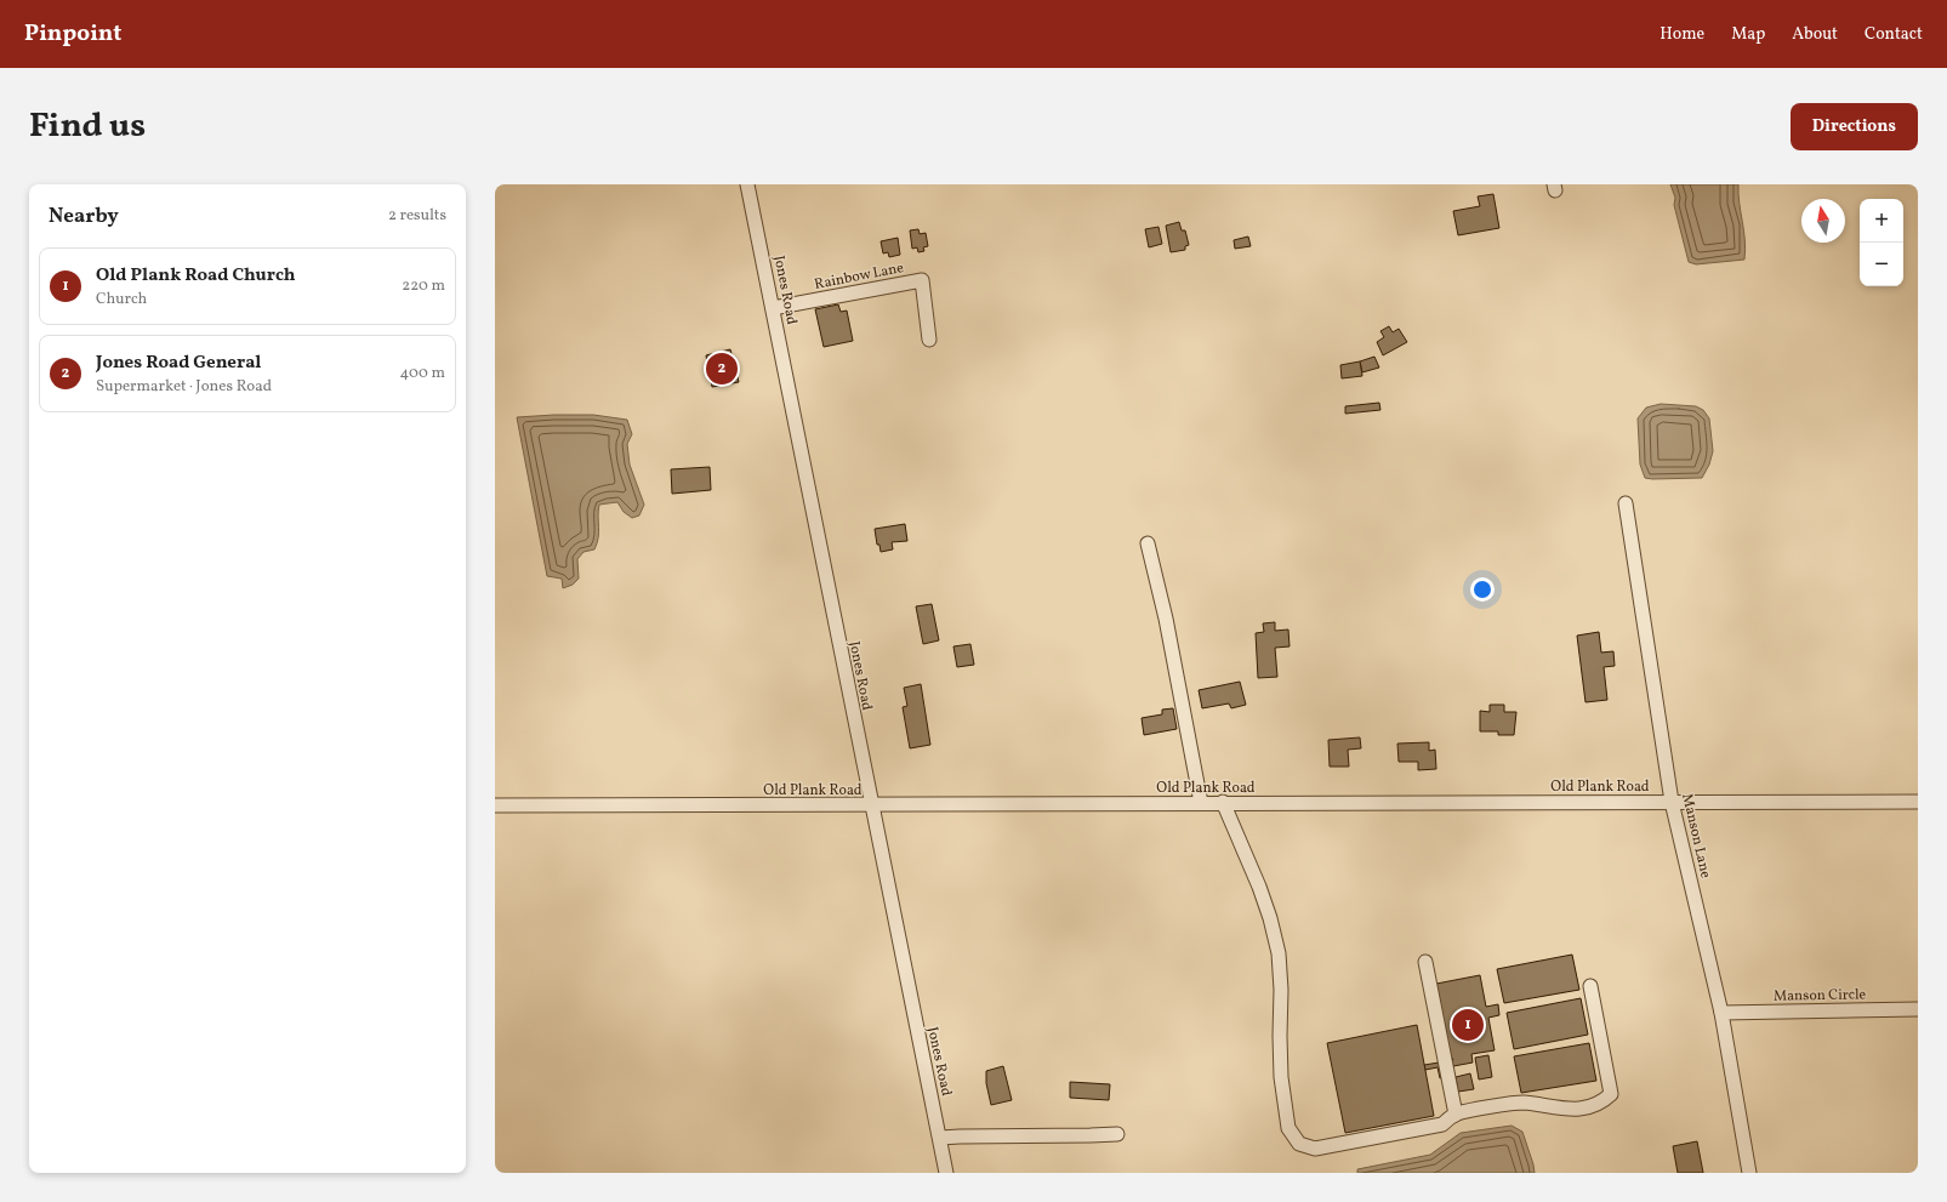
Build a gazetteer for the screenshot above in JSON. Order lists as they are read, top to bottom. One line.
{"streets":{"street":["Rainbow Lane","Jones Road","Old Plank Road","Manson Lane","Manson Circle"]},"crossings":[["Rainbow Lane","Jones Road"],["Jones Road","Old Plank Road"],["Old Plank Road","Manson Lane"],["Manson Lane","Manson Circle"]],"north":"top","page":{"header":"Pinpoint","nav":["Home","Map","About","Contact"],"title":"Find us","buttons":"Directions","heading":["Nearby","2 results"],"map_buttons":["+","−"],"list":[{"mark":"1","name":"Old Plank Road Church","note":"Church","value":"220 m"},{"mark":"2","name":"Jones Road General","note":"Supermarket · Jones Road","value":"400 m"}],"pins":["2","1"]}}
